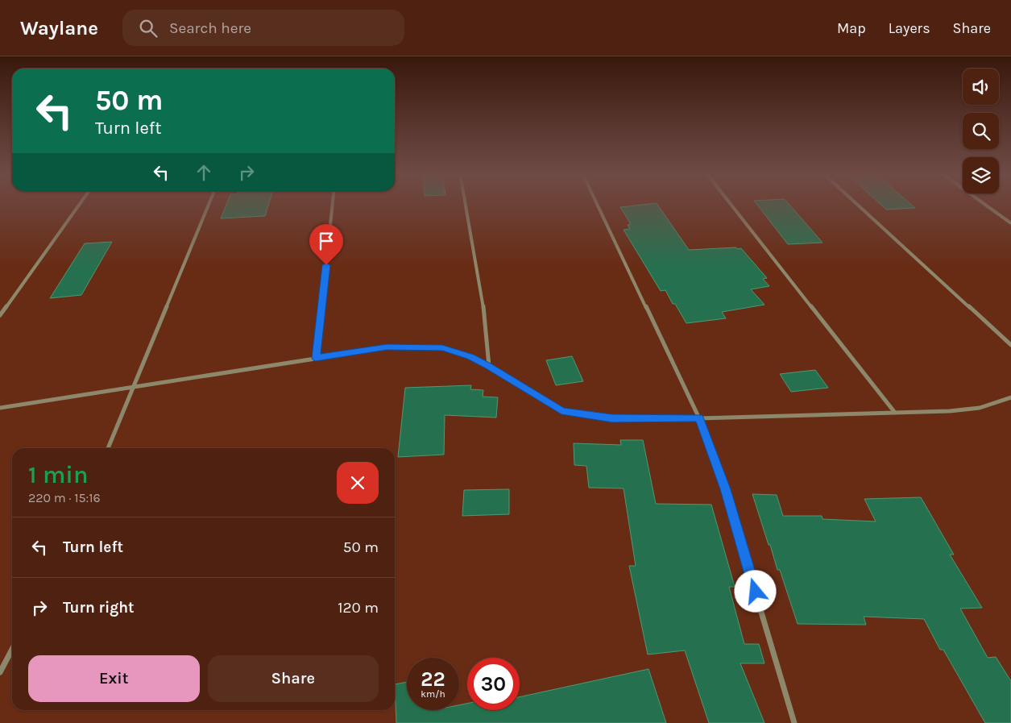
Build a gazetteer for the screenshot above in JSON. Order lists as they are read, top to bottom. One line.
{"page":{"header":"Waylane","search":"Search here","nav":["Map","Layers","Share"],"turn":["50 m","Turn left"],"heading":["1 min","220 m · 15:16"],"list":[{"name":"Turn left","value":"50 m"},{"name":"Turn right","value":"120 m"}],"buttons":["Exit","Share"],"speed":"22 km/h","limit":"30"}}
